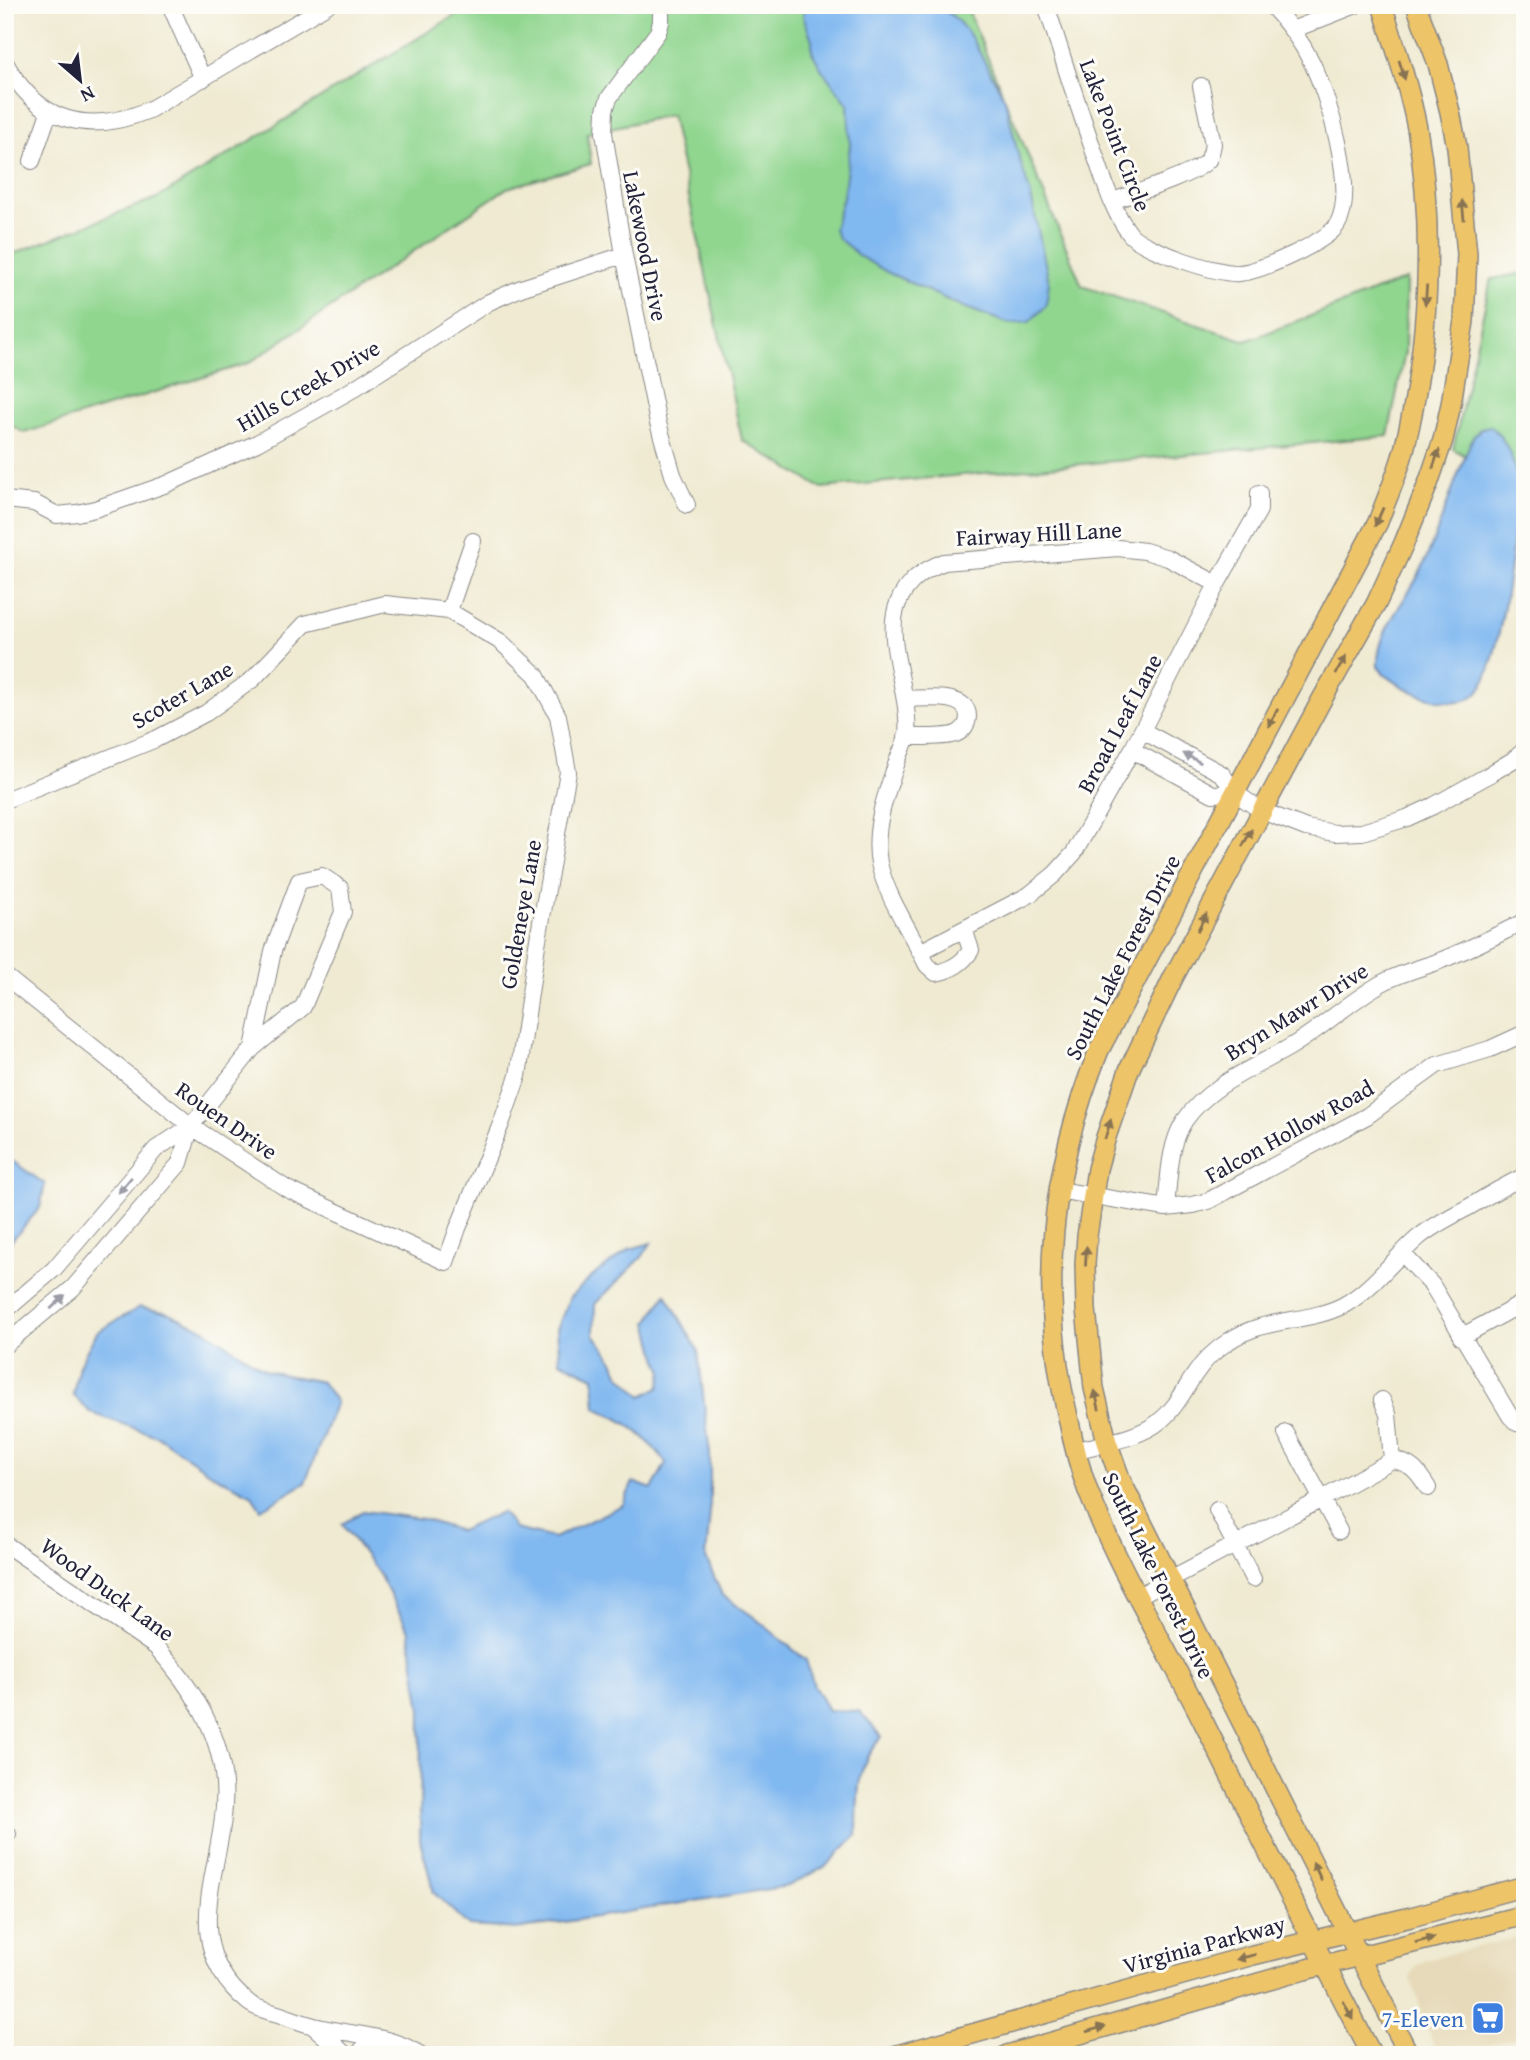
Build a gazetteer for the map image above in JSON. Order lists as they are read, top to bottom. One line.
{"streets":{"main road":["South Lake Forest Drive","Virginia Parkway"],"street":["Lake Point Circle","Lakewood Drive","Hills Creek Drive","Fairway Hill Lane","Scoter Lane","Broad Leaf Lane","Goldeneye Lane","Bryn Mawr Drive","Rouen Drive","Falcon Hollow Road","Wood Duck Lane"]},"crossings":[["Lakewood Drive","Hills Creek Drive"],["Fairway Hill Lane","Broad Leaf Lane"],["Scoter Lane","Goldeneye Lane"],["Goldeneye Lane","Rouen Drive"],["South Lake Forest Drive","Falcon Hollow Road"],["South Lake Forest Drive","Virginia Parkway"],["Bryn Mawr Drive","Falcon Hollow Road"]],"places":{"supermarket":["7-Eleven"]},"north":"bottom right"}
